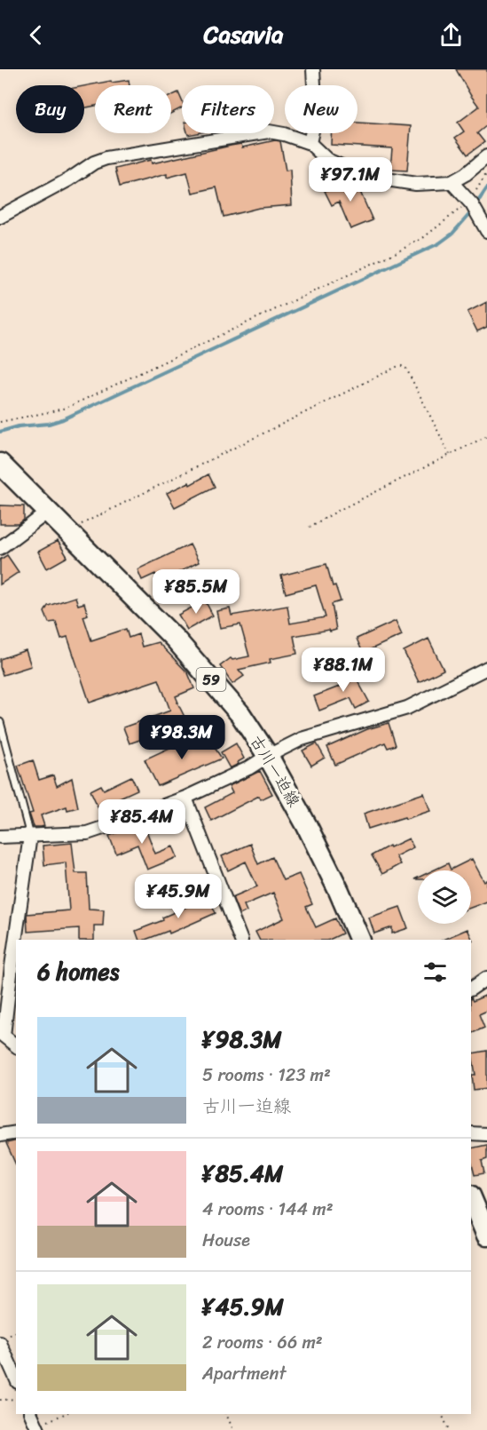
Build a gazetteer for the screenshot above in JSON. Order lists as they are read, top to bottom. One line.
{"streets":{"main road":["59","古川一迫線"]},"page":{"header":"Casavia","chip":["Buy","Rent","Filters","New"],"price":["¥97.1M","¥85.5M","¥88.1M","¥98.3M","¥85.4M","¥45.9M"],"heading":"6 homes","list":[{"name":"¥98.3M","note":"5 rooms · 123 m² · 古川一迫線"},{"name":"¥85.4M","note":"4 rooms · 144 m² · House"},{"name":"¥45.9M","note":"2 rooms · 66 m² · Apartment"}]}}
